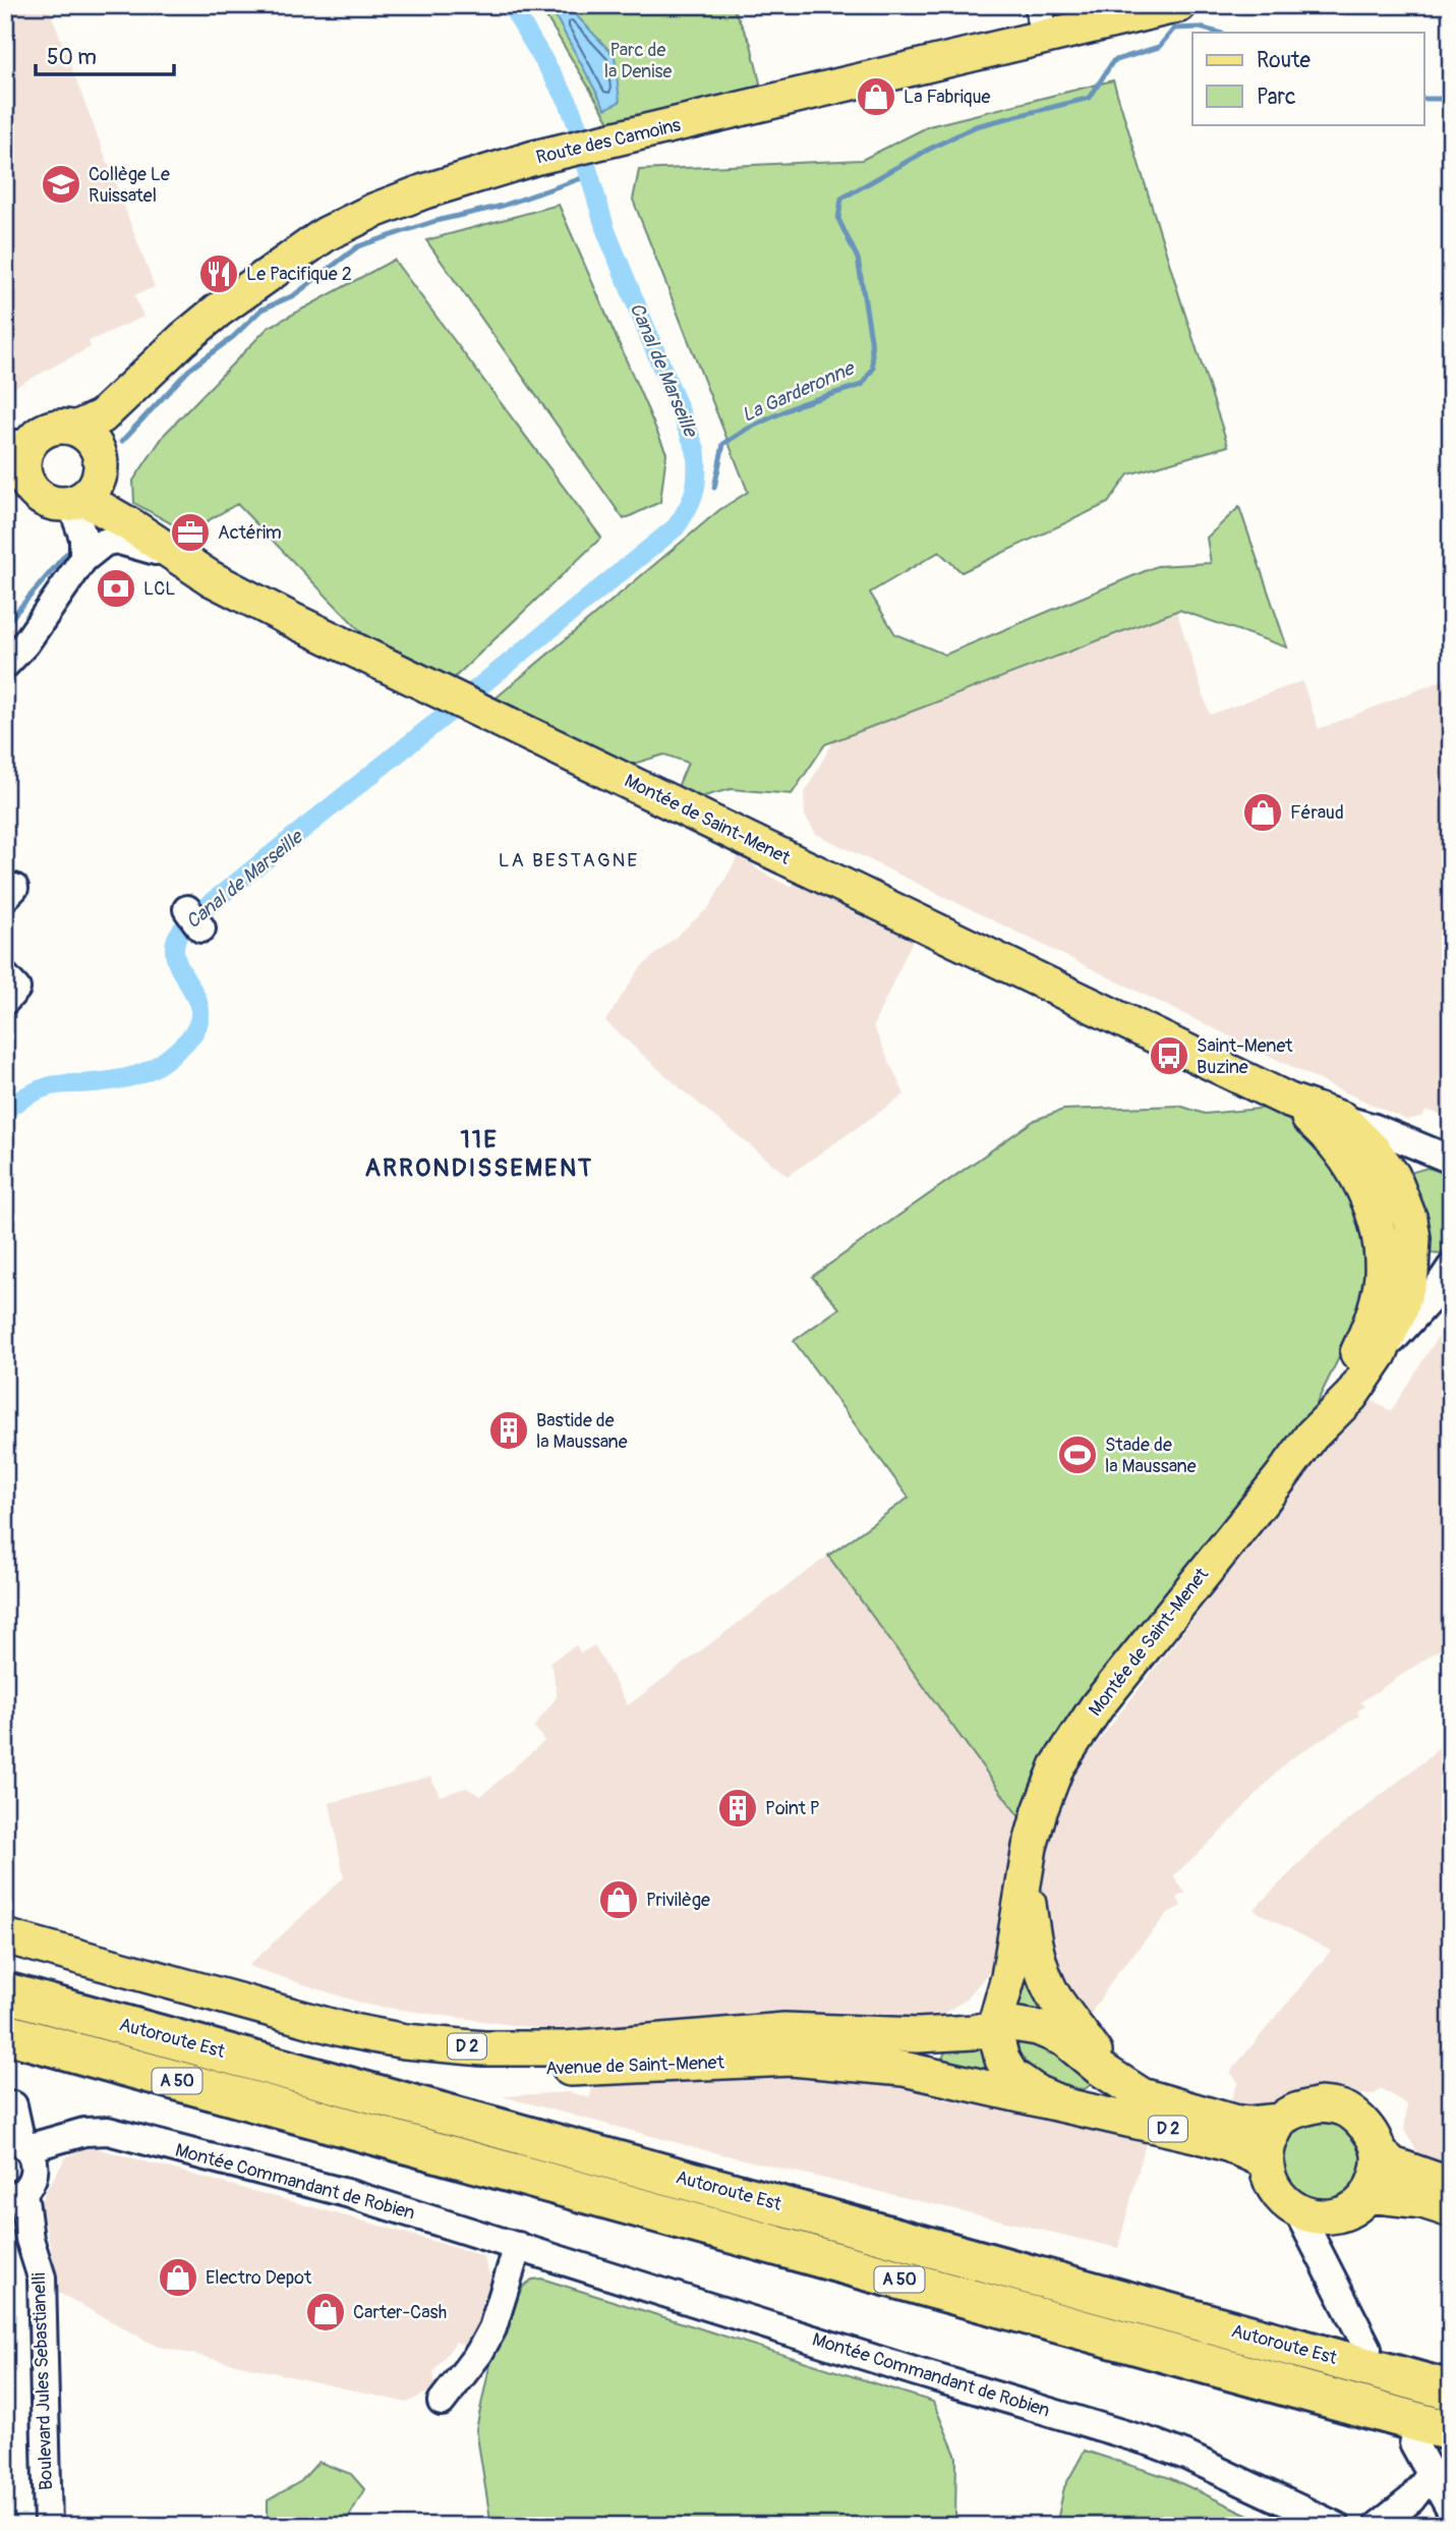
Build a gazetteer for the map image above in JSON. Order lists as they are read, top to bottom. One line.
{"streets":{"highway":["Autoroute Est","A 50"],"main road":["Route des Camoins","Montée de Saint-Menet","D 2","Avenue de Saint-Menet"],"street":["Montée Commandant de Robien","Boulevard Jules Sebastianelli"]},"crossings":[["Route des Camoins","Montée de Saint-Menet"],["Montée de Saint-Menet","D 2"],["Montée de Saint-Menet","Avenue de Saint-Menet"],["D 2","Avenue de Saint-Menet"],["Montée Commandant de Robien","Boulevard Jules Sebastianelli"]],"districts":["LA BESTAGNE","11E ARRONDISSEMENT"],"water":["Canal de Marseille","La Garderonne"],"parks":["Parc de la Denise"],"places":{"shop":["La Fabrique","Féraud","Privilège","Electro Depot","Carter-Cash"],"school or university":["Collège Le Ruissatel"],"restaurant":["Le Pacifique 2"],"office":["Actérim"],"bank":["LCL"],"bus stop":["Saint-Menet Buzine"],"building":["Bastide de la Maussane","Point P"],"sports":["Stade de la Maussane"]},"legend":["Route","Parc"],"scale_bar":"50 m"}
